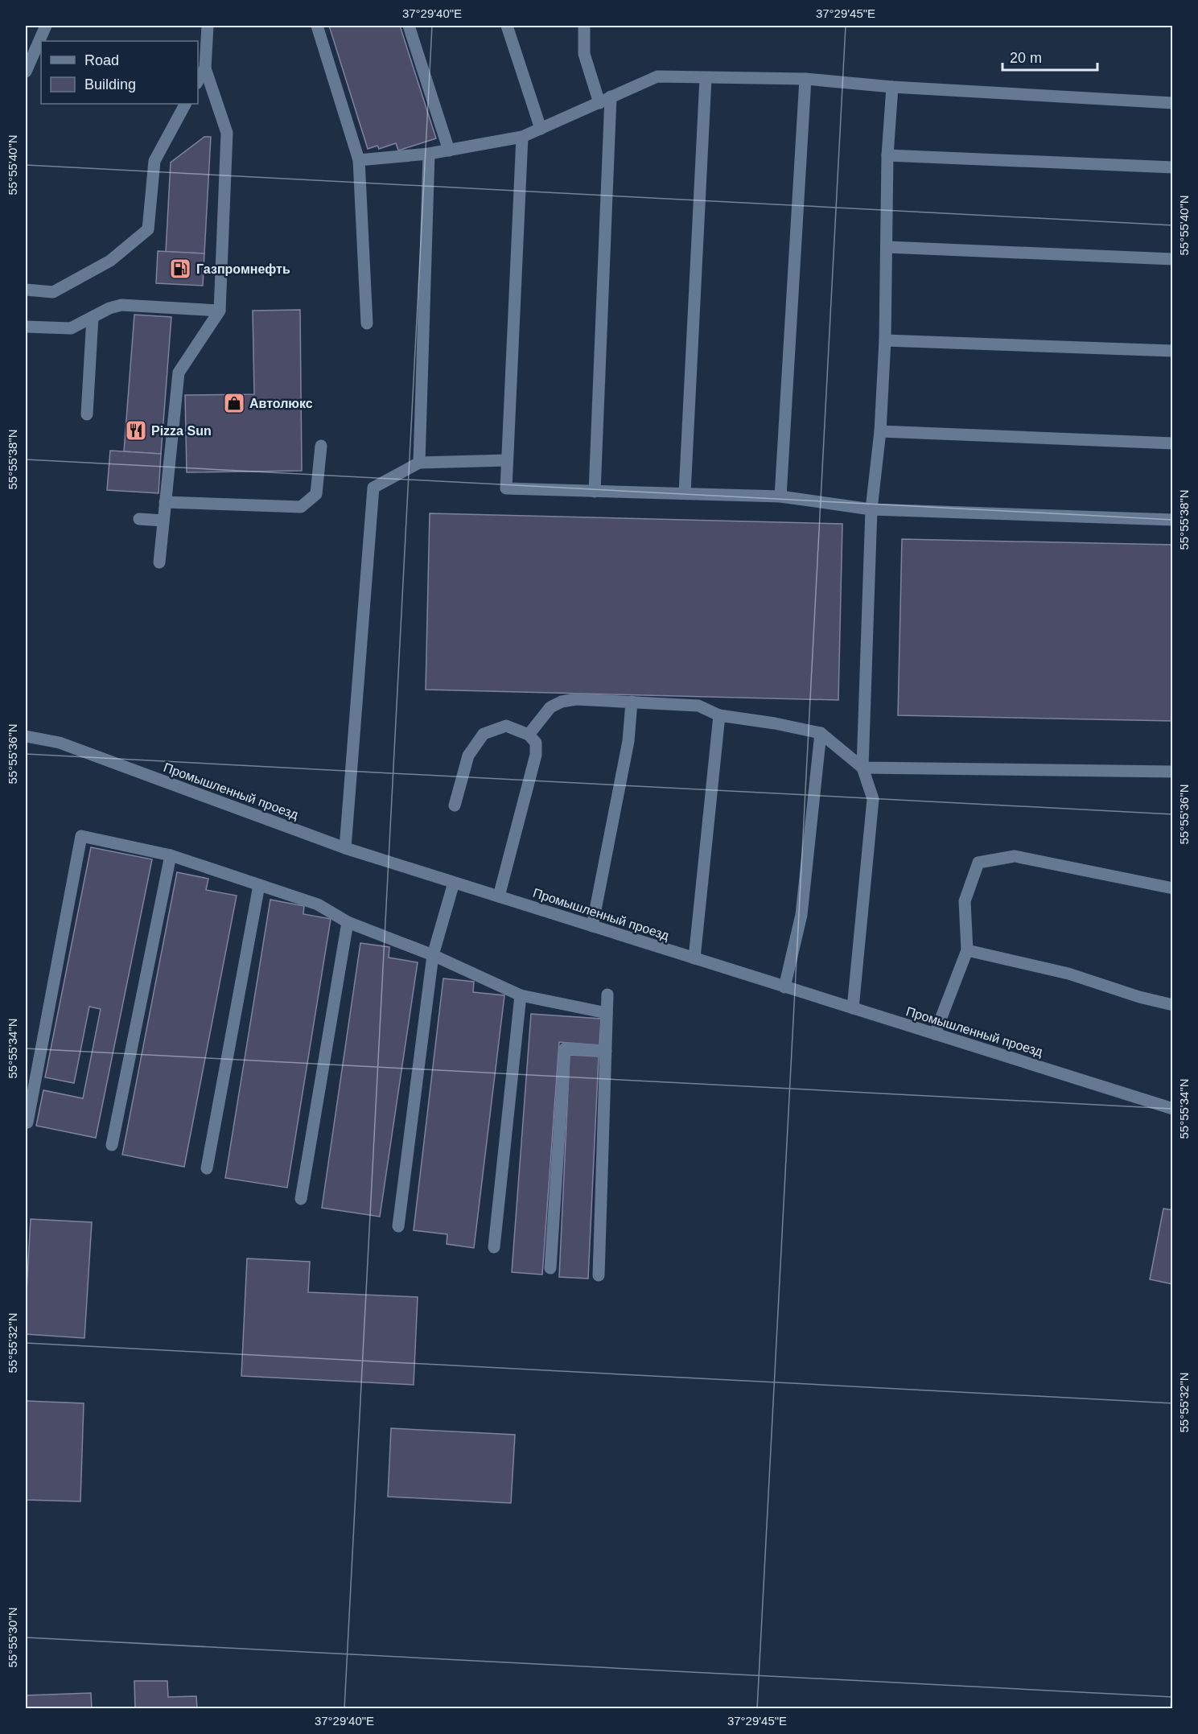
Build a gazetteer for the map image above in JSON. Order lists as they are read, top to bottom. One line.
{"streets":{"street":["Промышленный проезд"]},"places":{"fuel station":["Газпромнефть"],"shop":["Автолюкс"],"restaurant":["Pizza Sun"]},"legend":["Road","Building"],"scale_bar":"20 m","coordinates":["37°29'40\"E","37°29'45\"E","55°55'40\"N","55°55'38\"N","55°55'36\"N","55°55'34\"N","55°55'32\"N","55°55'30\"N"]}
